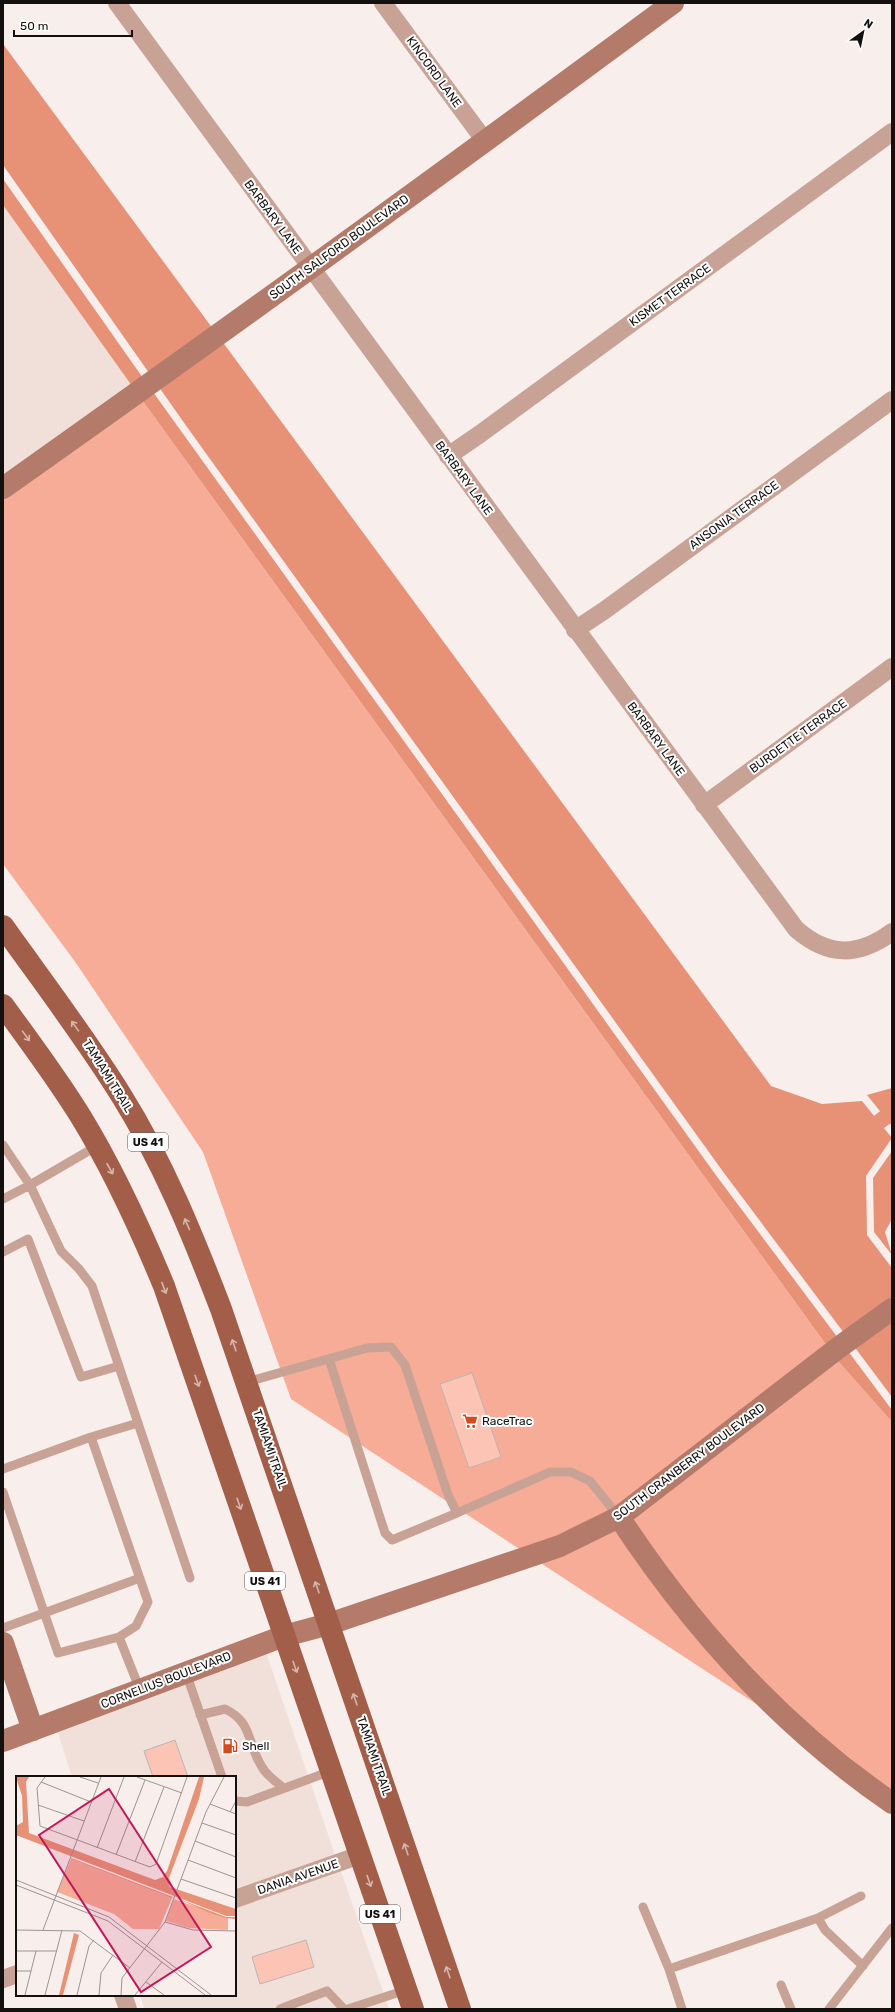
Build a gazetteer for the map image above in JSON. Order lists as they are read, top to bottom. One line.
{"streets":{"main road":["TAMIAMI TRAIL","US 41"],"street":["KINCORD LANE","BARBARY LANE","SOUTH SALFORD BOULEVARD","KISMET TERRACE","ANSONIA TERRACE","BURDETTE TERRACE","SOUTH CRANBERRY BOULEVARD","CORNELIUS BOULEVARD","DANIA AVENUE"]},"crossings":[["KINCORD LANE","SOUTH SALFORD BOULEVARD"],["BARBARY LANE","SOUTH SALFORD BOULEVARD"],["BARBARY LANE","KISMET TERRACE"],["BARBARY LANE","ANSONIA TERRACE"],["BARBARY LANE","BURDETTE TERRACE"],["TAMIAMI TRAIL","SOUTH CRANBERRY BOULEVARD"],["TAMIAMI TRAIL","CORNELIUS BOULEVARD"],["US 41","CORNELIUS BOULEVARD"],["US 41","DANIA AVENUE"],["SOUTH CRANBERRY BOULEVARD","CORNELIUS BOULEVARD"]],"places":{"supermarket":["RaceTrac"],"fuel station":["Shell"]},"scale_bar":"50 m","north":"top right"}
